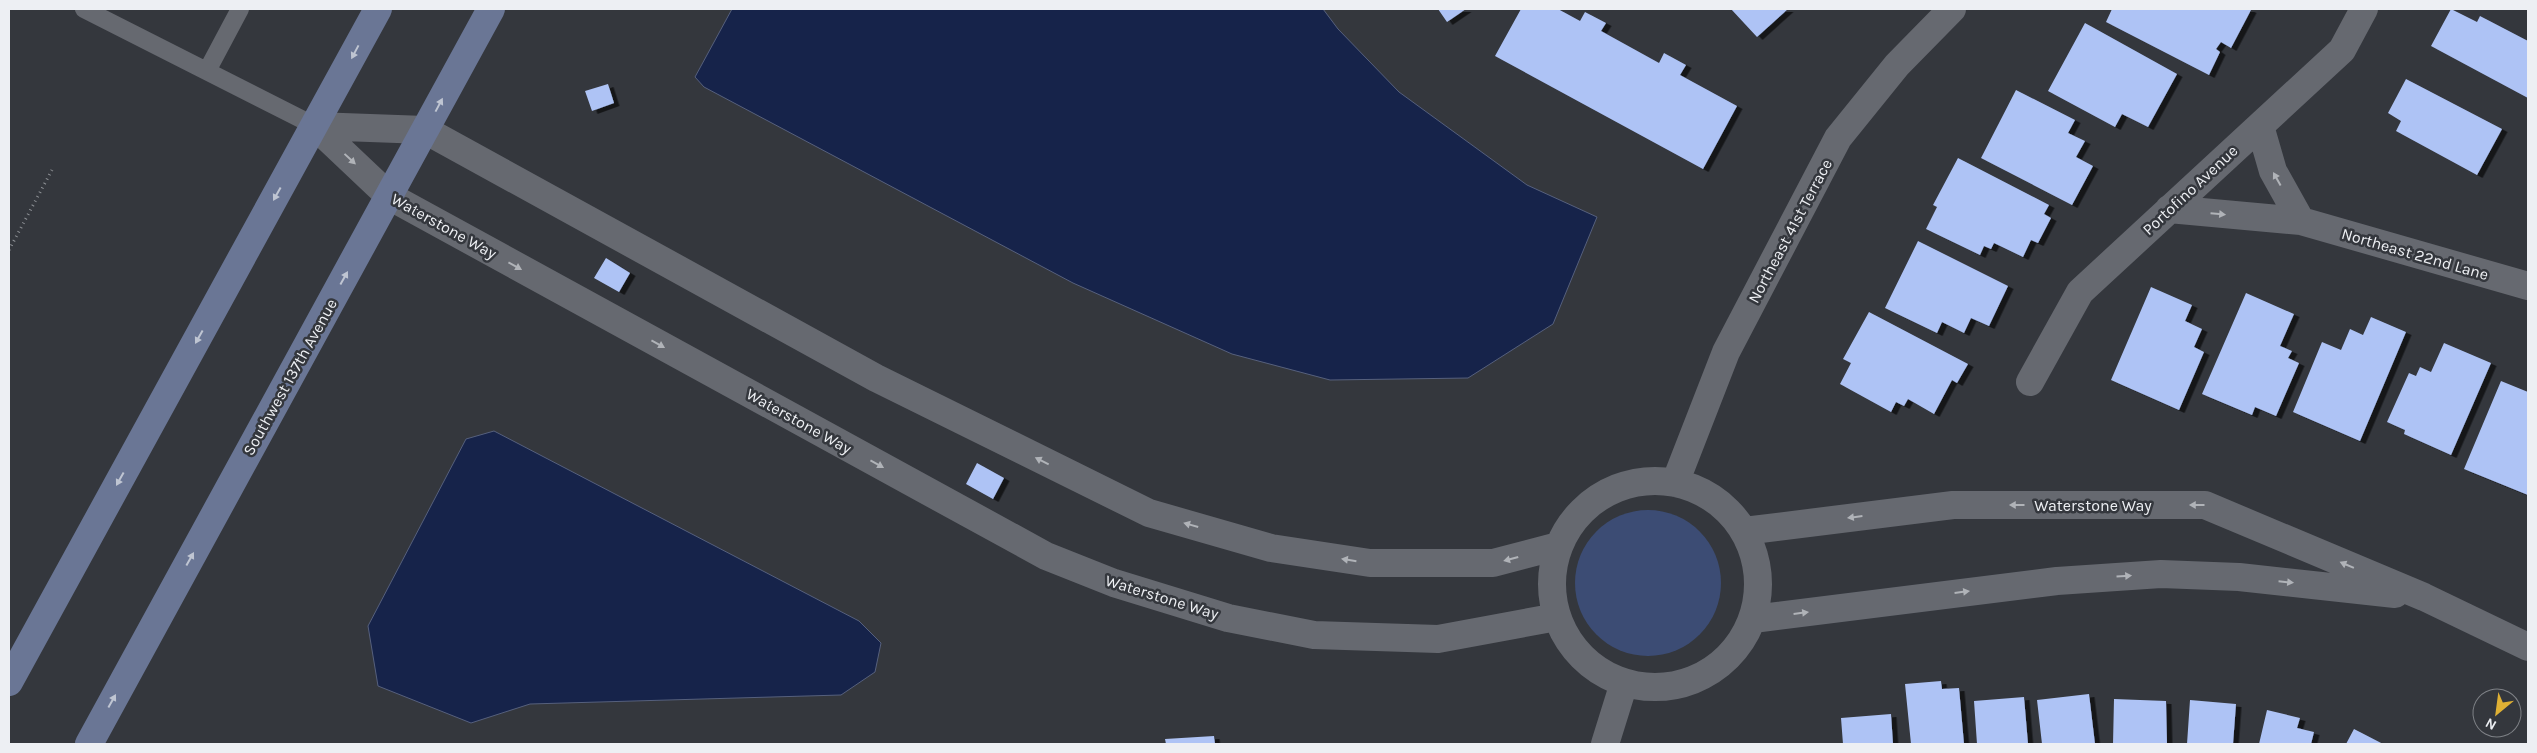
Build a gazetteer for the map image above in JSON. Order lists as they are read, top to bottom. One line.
{"streets":{"main road":["Southwest 137th Avenue"],"street":["Portofino Avenue","Waterstone Way","Northeast 41st Terrace","Northeast 22nd Lane"]},"crossings":[["Portofino Avenue","Northeast 22nd Lane"],["Waterstone Way","Southwest 137th Avenue"]],"one_way":["Northeast 22nd Lane"],"north":"bottom left"}
